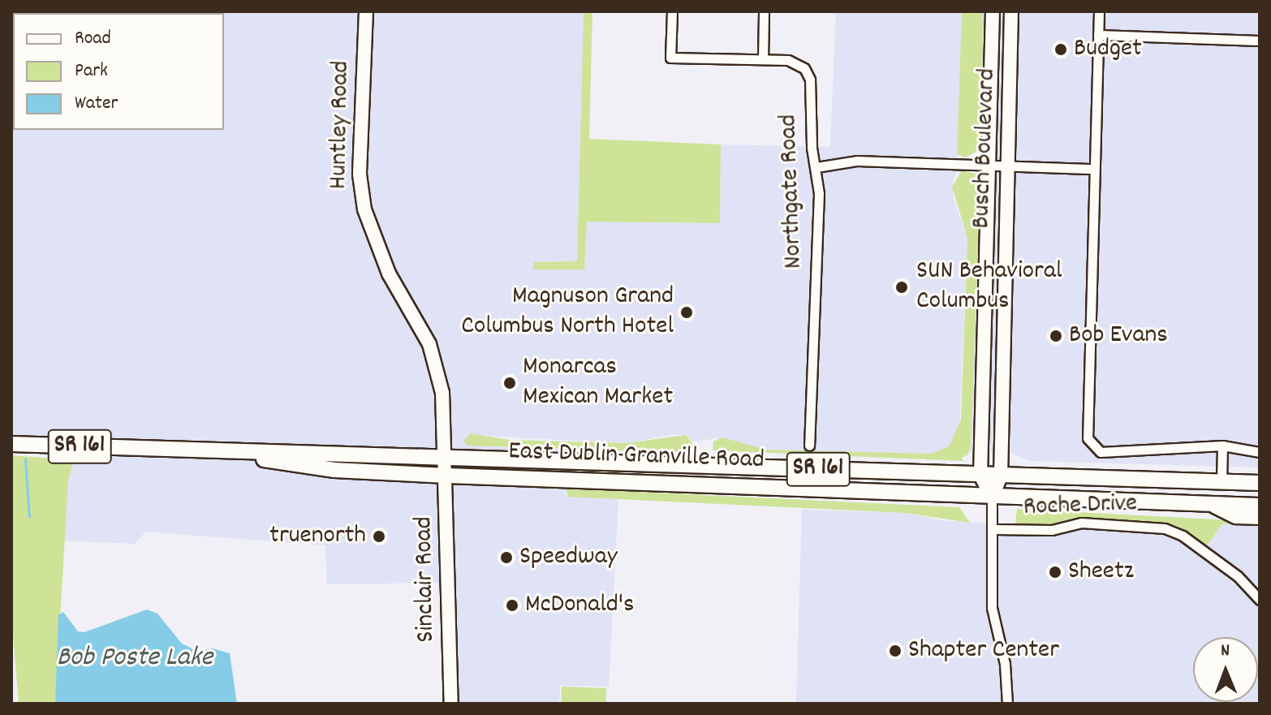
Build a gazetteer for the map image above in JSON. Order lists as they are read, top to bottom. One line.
{"streets":{"main road":["Huntley Road","Busch Boulevard","SR 161","East Dublin Granville Road","Sinclair Road"],"street":["Northgate Road","Roche Drive"]},"crossings":[["Huntley Road","East Dublin Granville Road"],["Huntley Road","Sinclair Road"],["Busch Boulevard","East Dublin Granville Road"],["East Dublin Granville Road","Sinclair Road"]],"water":["Bob Poste Lake"],"places":["Budget","SUN Behavioral Columbus","Magnuson Grand Columbus North Hotel","Bob Evans","Monarcas Mexican Market","truenorth","Speedway","Sheetz","McDonald's","Shapter Center"],"legend":["Road","Park","Water"],"north":"top"}
